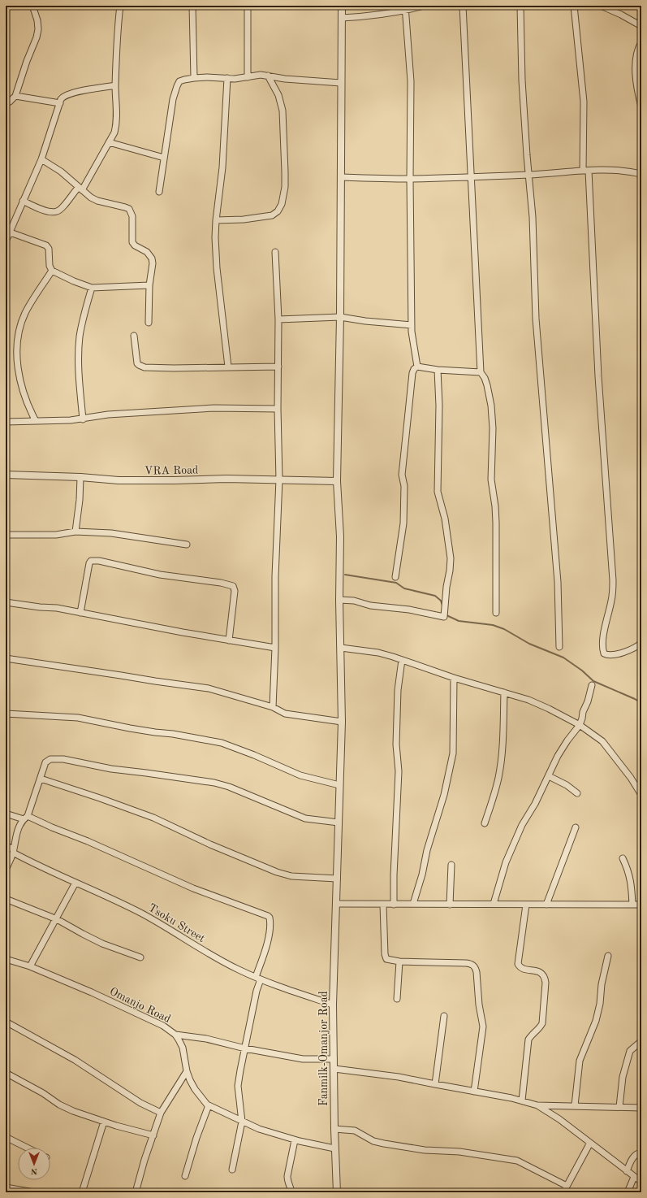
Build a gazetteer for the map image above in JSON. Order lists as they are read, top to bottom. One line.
{"streets":{"street":["VRA Road","Tsoku Street","Omanjo Road","Fanmilk-Omanjor Road"]},"crossings":[["VRA Road","Fanmilk-Omanjor Road"],["Tsoku Street","Fanmilk-Omanjor Road"],["Omanjo Road","Fanmilk-Omanjor Road"]],"north":"bottom"}
